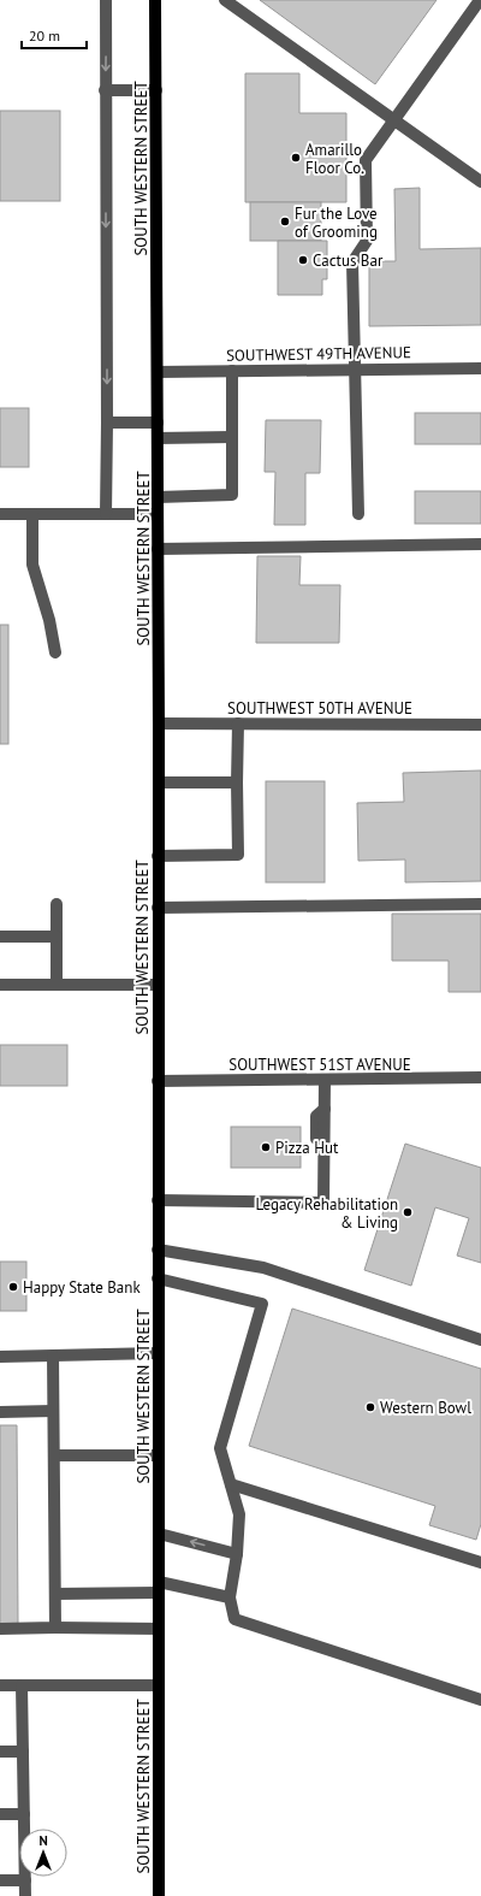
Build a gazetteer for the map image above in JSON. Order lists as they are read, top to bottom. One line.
{"streets":{"main road":["SOUTH WESTERN STREET"],"street":["SOUTHWEST 49TH AVENUE","SOUTHWEST 50TH AVENUE","SOUTHWEST 51ST AVENUE"]},"crossings":[["SOUTH WESTERN STREET","SOUTHWEST 49TH AVENUE"],["SOUTH WESTERN STREET","SOUTHWEST 50TH AVENUE"],["SOUTH WESTERN STREET","SOUTHWEST 51ST AVENUE"]],"places":["Amarillo Floor Co.","Fur the Love of Grooming","Cactus Bar","Pizza Hut","Legacy Rehabilitation & Living","Happy State Bank","Western Bowl"],"scale_bar":"20 m","north":"top"}
